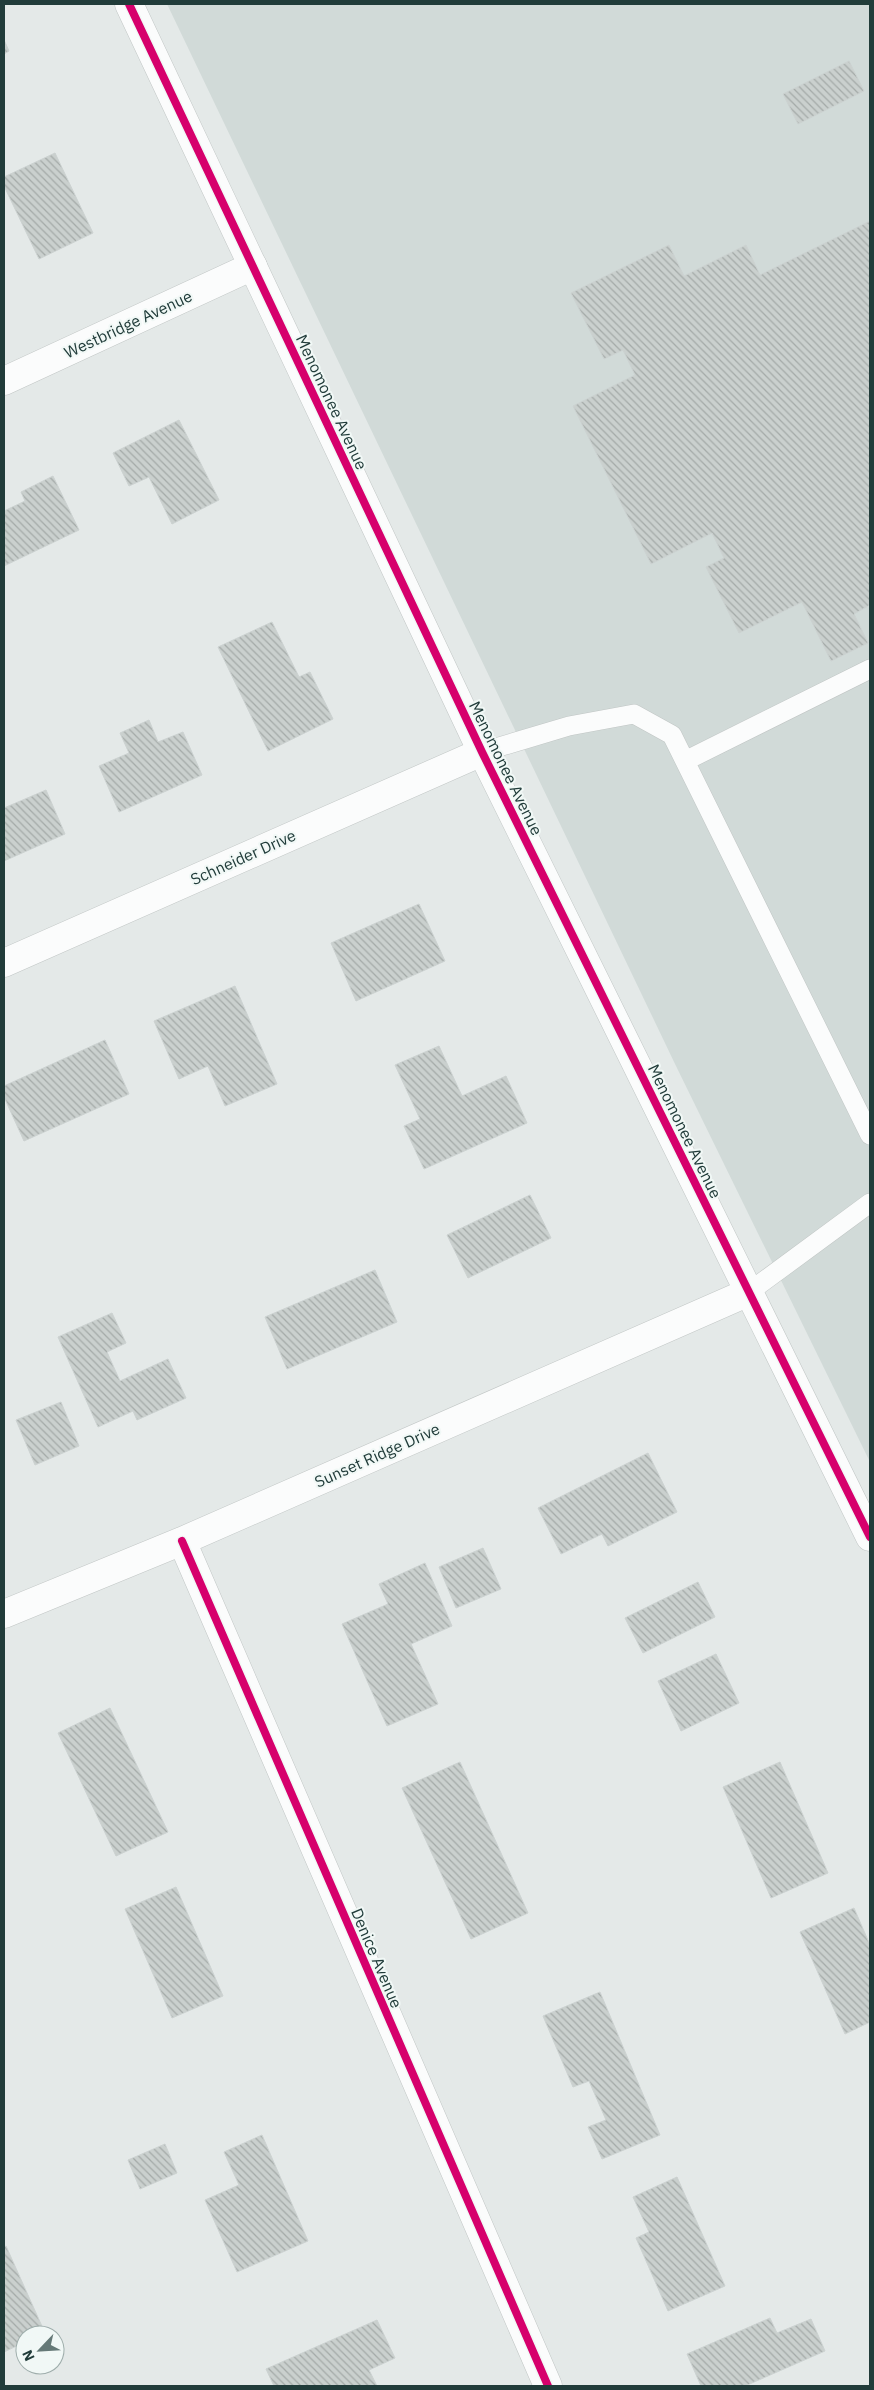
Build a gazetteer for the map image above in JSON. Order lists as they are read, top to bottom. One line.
{"streets":{"street":["Westbridge Avenue","Menomonee Avenue","Schneider Drive","Sunset Ridge Drive","Denice Avenue"]},"crossings":[["Westbridge Avenue","Menomonee Avenue"],["Menomonee Avenue","Schneider Drive"],["Menomonee Avenue","Sunset Ridge Drive"],["Sunset Ridge Drive","Denice Avenue"]],"north":"bottom left"}
